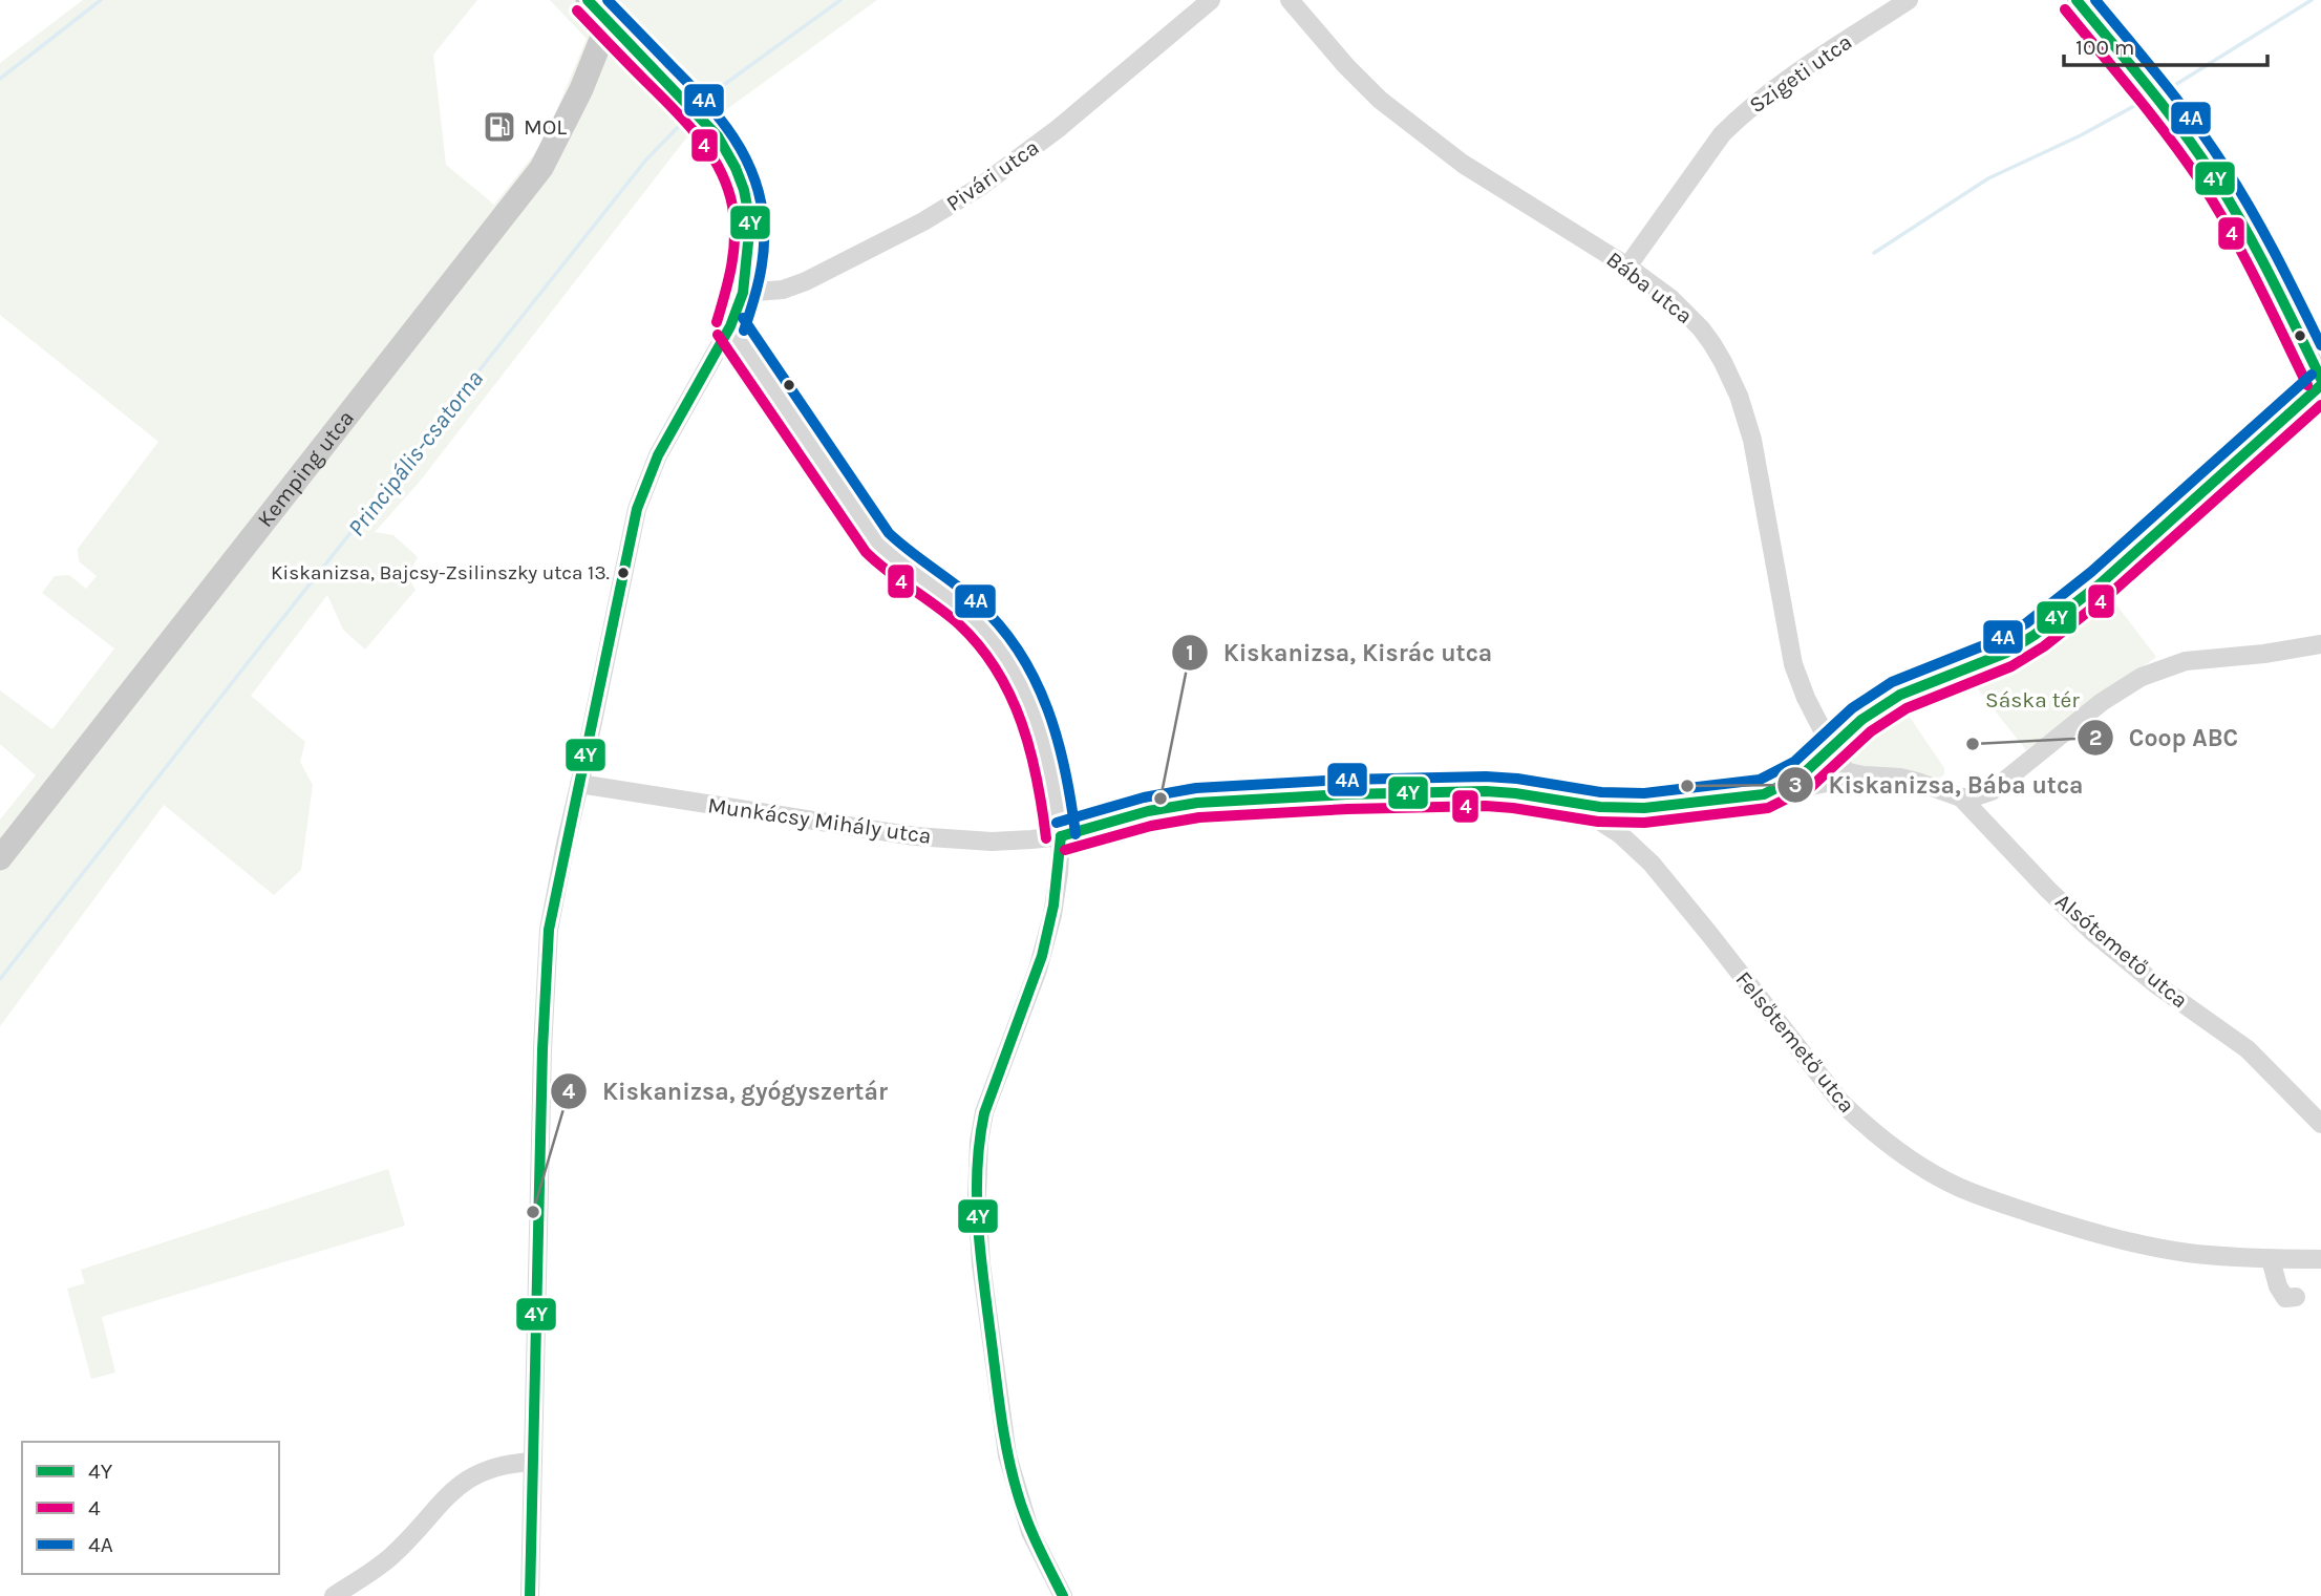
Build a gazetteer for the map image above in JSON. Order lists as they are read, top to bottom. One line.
{"streets":{"main road":["Kemping utca"],"street":["Szigeti utca","Pivári utca","Bába utca","Munkácsy Mihály utca","Alsótemető utca","Felsőtemető utca"]},"crossings":[["Szigeti utca","Bába utca"],["Bába utca","Munkácsy Mihály utca"],["Munkácsy Mihály utca","Alsótemető utca"],["Munkácsy Mihály utca","Felsőtemető utca"]],"water":["Principális-csatorna"],"parks":["Sáska tér"],"places":{"fuel station":["MOL"],"other":["Kiskanizsa, Bajcsy-Zsilinszky utca 13.","Coop ABC","Kiskanizsa, Bába utca","Kiskanizsa, Kisrác utca","Kiskanizsa, gyógyszertár"]},"lines":["transit line 4Y","transit line 4A","transit line 4"],"legend":["4Y","4","4A"],"scale_bar":"100 m"}
